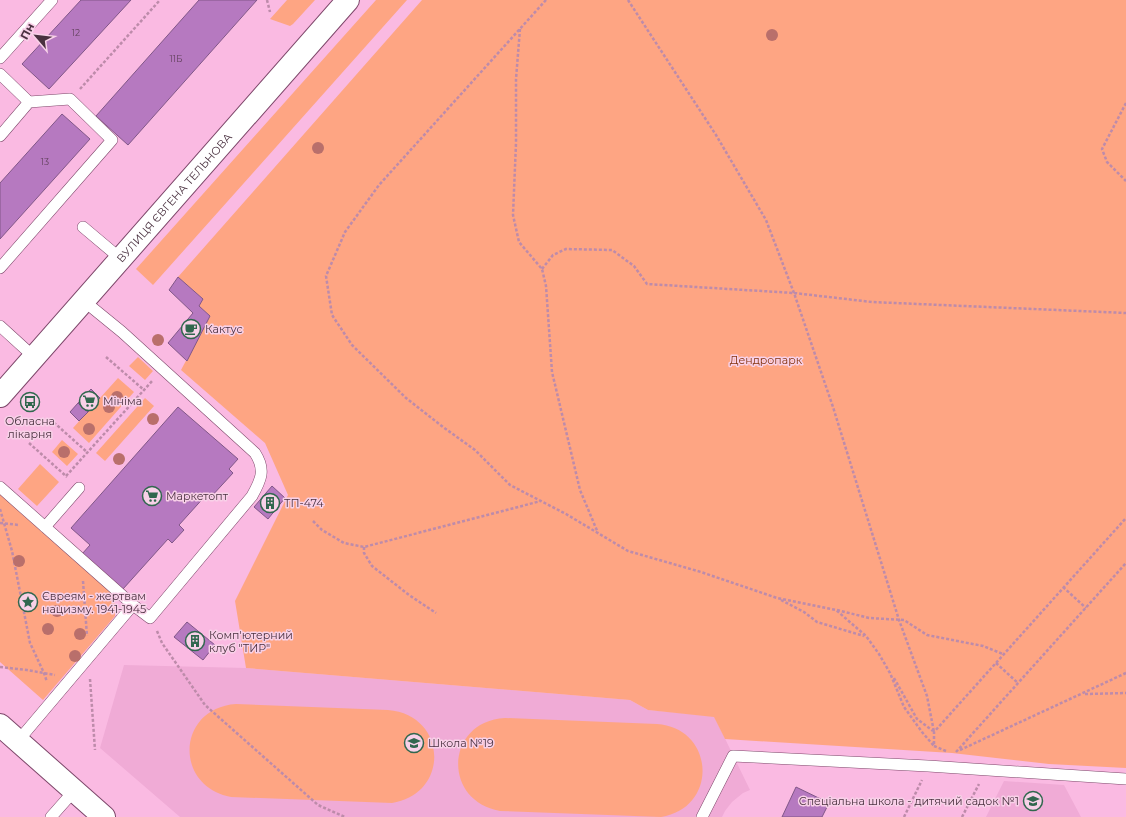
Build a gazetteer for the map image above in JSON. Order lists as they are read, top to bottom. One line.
{"streets":{"main road":["ВУЛИЦЯ ЄВГЕНА ТЕЛЬНОВА"]},"parks":["Дендропарк"],"places":{"cafe":["Кактус"],"supermarket":["Мініма","Маркетопт"],"bus stop":["Обласна лікарня"],"building":["ТП-474","Комп'ютерний клуб \"ТИР\""],"place":["Євреям - жертвам нацизму. 1941-1945"],"school or university":["Школа №19","Спеціальна школа - дитячий садок №1"]},"house_numbers":["12","11Б","13"],"north":"top left"}
